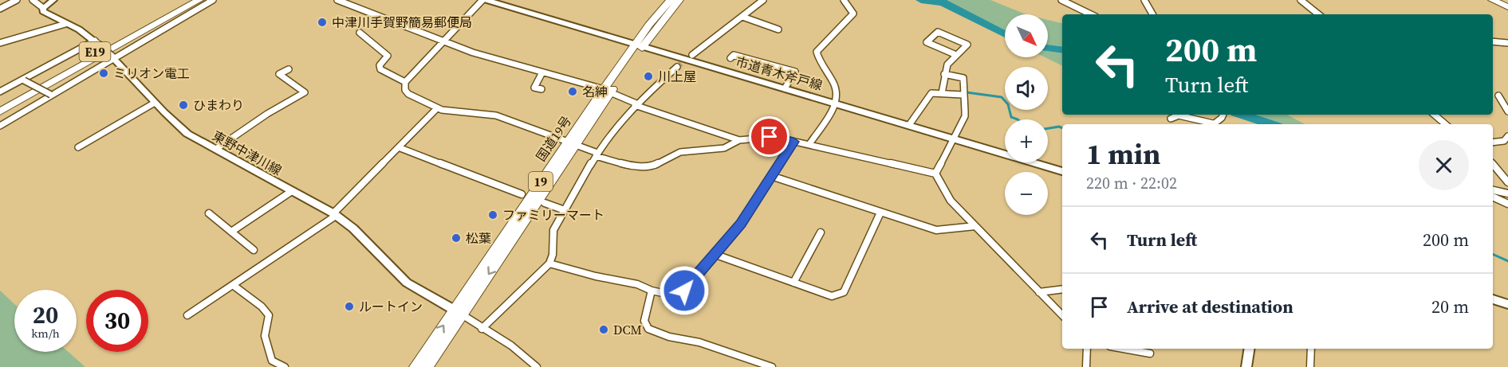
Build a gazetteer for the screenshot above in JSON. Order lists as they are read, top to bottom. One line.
{"streets":{"highway":["E19","国道19号","19"],"main road":["市道青木斧戸線","東野中津川線"]},"crossings":[["市道青木斧戸線","国道19号"],["国道19号","東野中津川線"]],"places":["中津川手賀野簡易郵便局","ミリオン電工","川上屋","名紳","ひまわり","ファミリーマート","松葉","ルートイン","DCM"],"north":"bottom right","page":{"map_buttons":["+","−"],"turn":["200 m","Turn left"],"heading":["1 min","220 m · 22:02"],"list":[{"name":"Turn left","value":"200 m"},{"name":"Arrive at destination","value":"20 m"}],"speed":"20 km/h","limit":"30"}}
